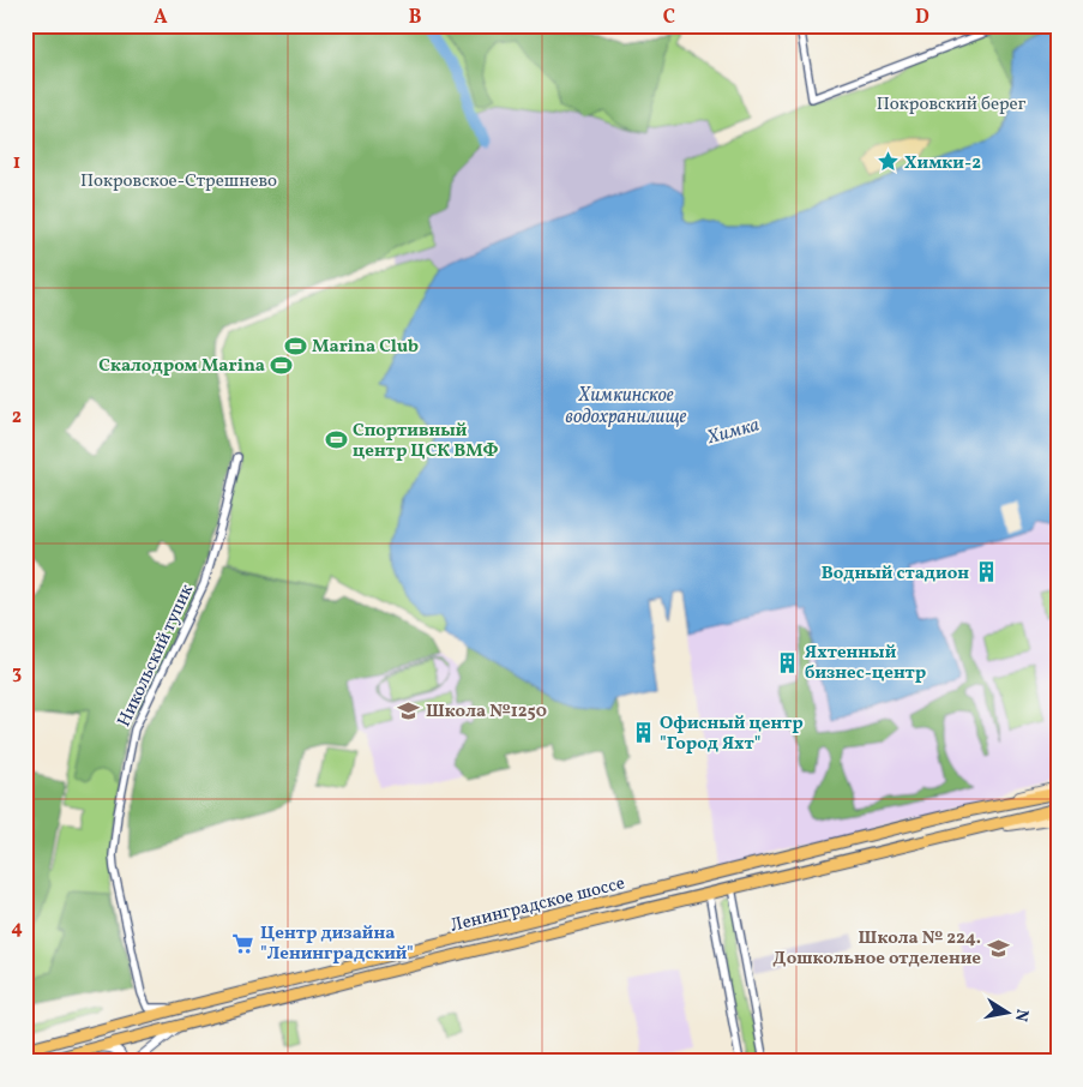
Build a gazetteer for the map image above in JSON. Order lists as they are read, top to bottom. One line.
{"streets":{"main road":["Ленинградское шоссе"],"street":["Никольский тупик"]},"crossings":[["Никольский тупик","Ленинградское шоссе"]],"water":["Химкинское водохранилище","Химка"],"parks":["Покровский берег","Покровское-Стрешнево"],"places":{"place":["Химки-2"],"sports":["Marina Club","Скалодром Marina","Спортивный центр ЦСК ВМФ"],"building":["Водный стадион","Яхтенный бизнес-центр","Офисный центр \"Город Яхт\""],"school or university":["Школа №1250","Школа № 224. Дошкольное отделение"],"supermarket":["Центр дизайна \"Ленинградский\""]},"north":"right","grid":{"columns":["A","B","C","D"],"rows":["1","2","3","4"]}}
